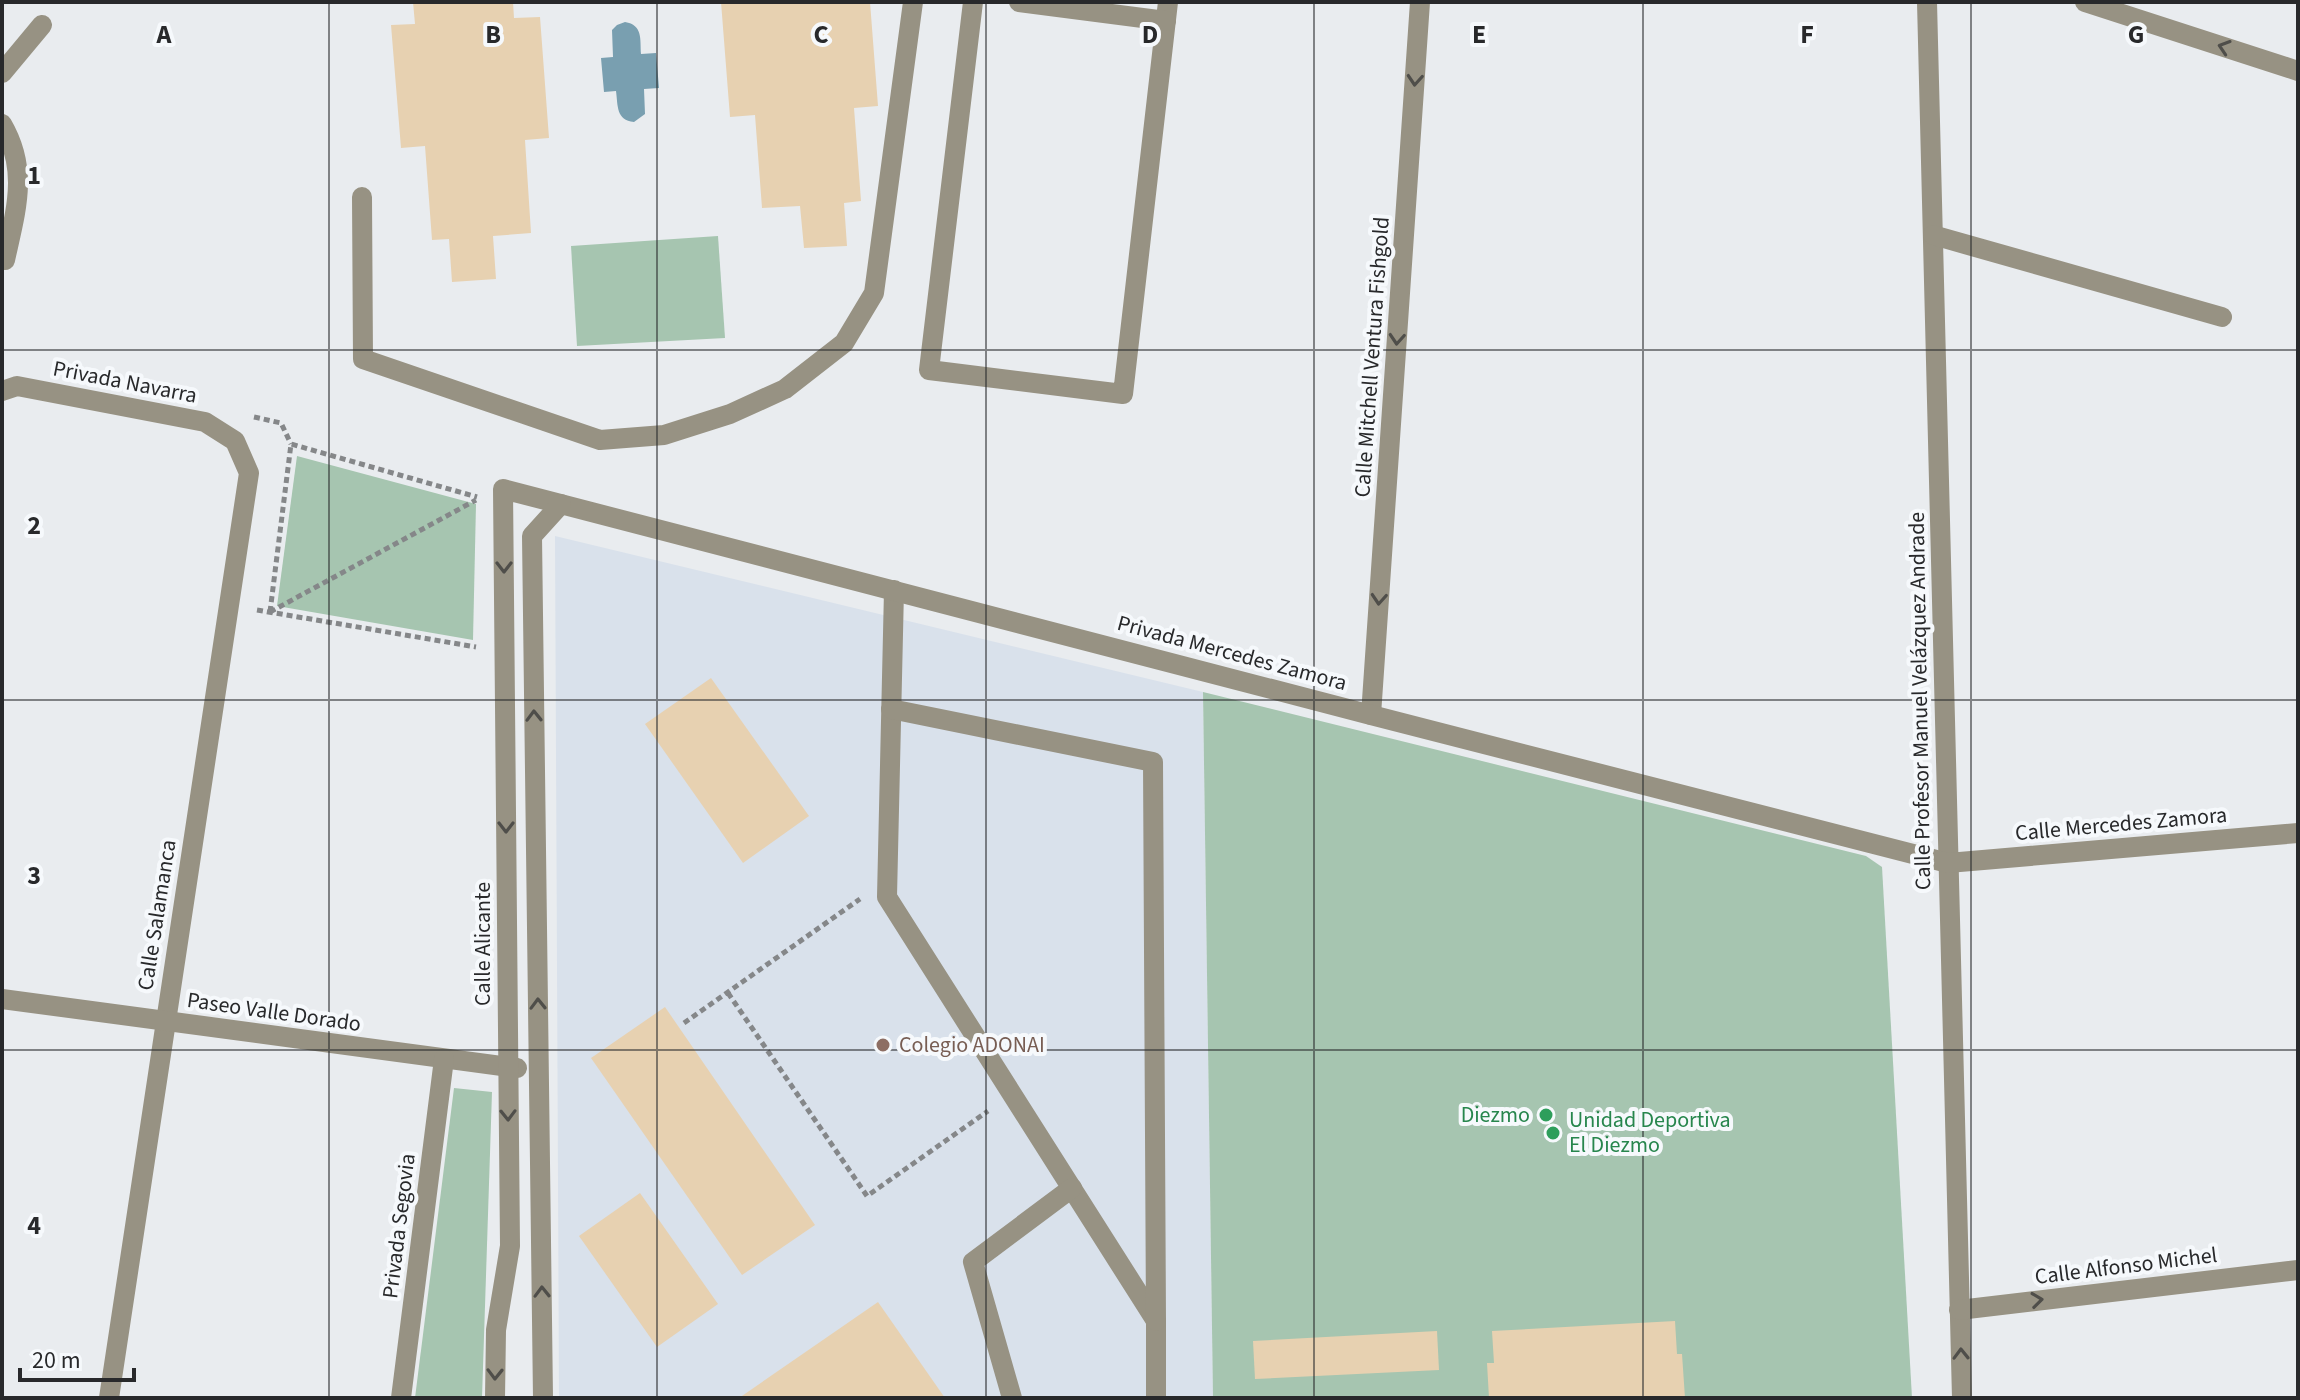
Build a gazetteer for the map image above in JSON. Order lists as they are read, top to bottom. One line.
{"streets":{"street":["Calle Mitchell Ventura Fishgold","Privada Navarra","Privada Mercedes Zamora","Calle Profesor Manuel Velázquez Andrade","Calle Mercedes Zamora","Calle Salamanca","Calle Alicante","Paseo Valle Dorado","Privada Segovia","Calle Alfonso Michel"]},"crossings":[["Calle Mitchell Ventura Fishgold","Privada Mercedes Zamora"],["Privada Navarra","Calle Salamanca"],["Privada Mercedes Zamora","Calle Profesor Manuel Velázquez Andrade"],["Privada Mercedes Zamora","Calle Mercedes Zamora"],["Privada Mercedes Zamora","Calle Alicante"],["Calle Profesor Manuel Velázquez Andrade","Calle Mercedes Zamora"],["Calle Profesor Manuel Velázquez Andrade","Calle Alfonso Michel"],["Calle Salamanca","Paseo Valle Dorado"],["Calle Alicante","Paseo Valle Dorado"],["Paseo Valle Dorado","Privada Segovia"]],"one_way":["Calle Mitchell Ventura Fishgold","Calle Alfonso Michel"],"places":["Colegio ADONAI","Diezmo","Unidad Deportiva El Diezmo"],"scale_bar":"20 m","grid":{"columns":["A","B","C","D","E","F","G"],"rows":["1","2","3","4"]}}
